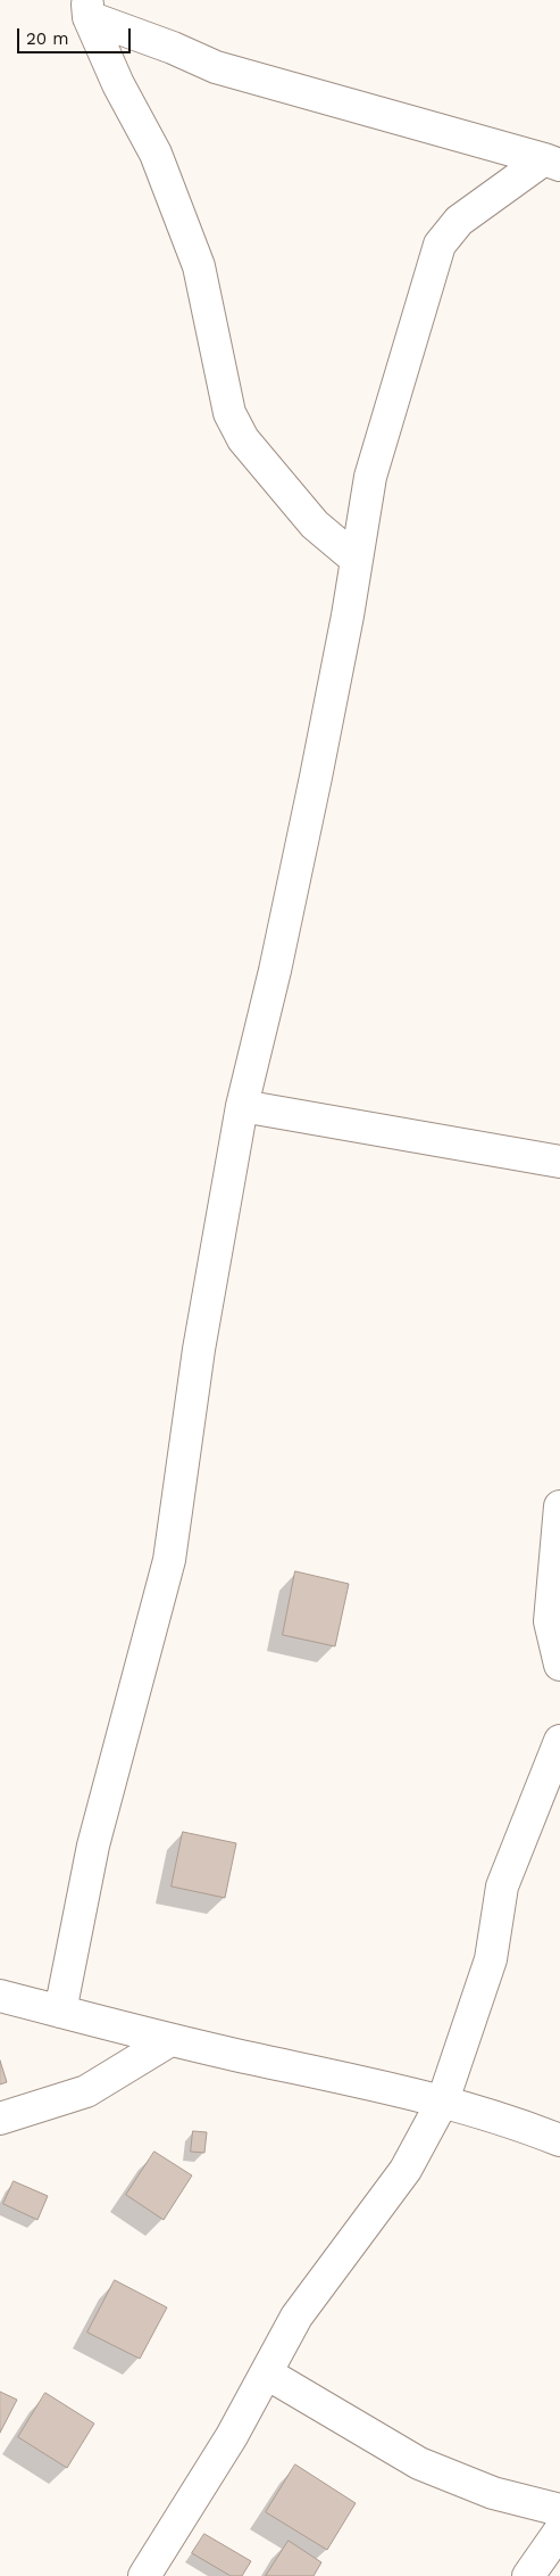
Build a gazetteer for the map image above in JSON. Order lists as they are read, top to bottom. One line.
{"scale_bar":"20 m"}
